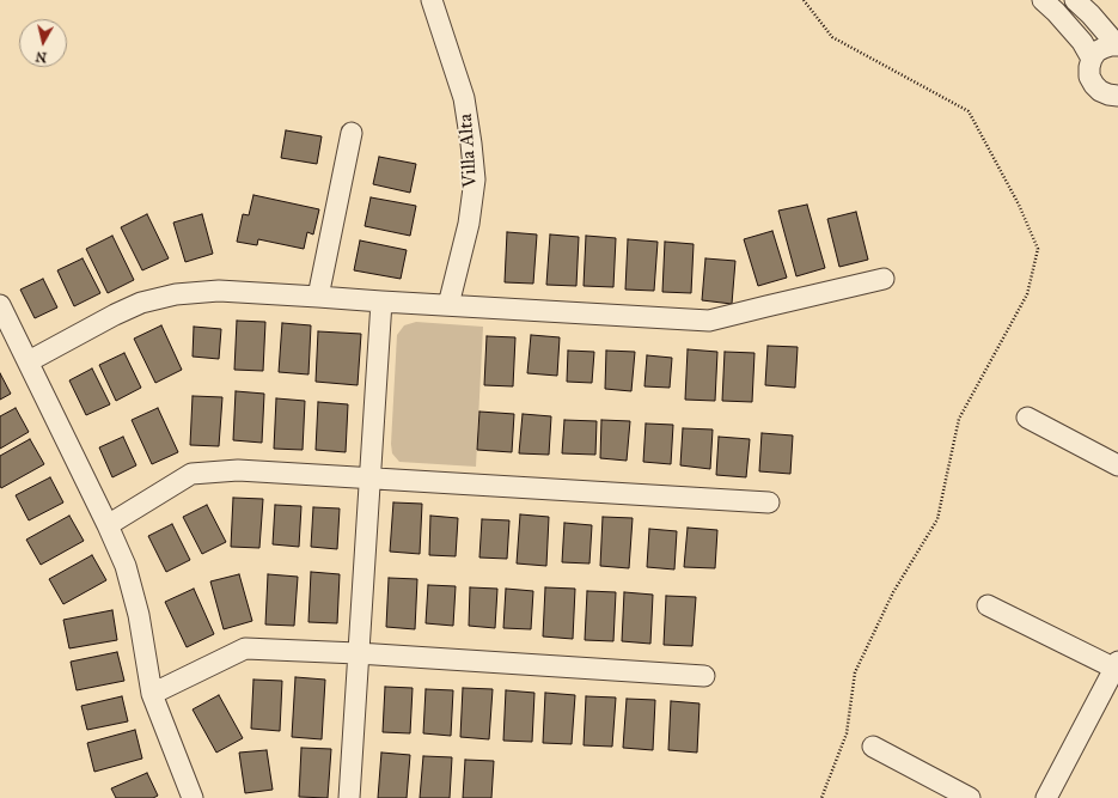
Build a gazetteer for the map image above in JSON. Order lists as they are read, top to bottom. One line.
{"streets":{"street":["Villa Alta"]},"north":"bottom"}
